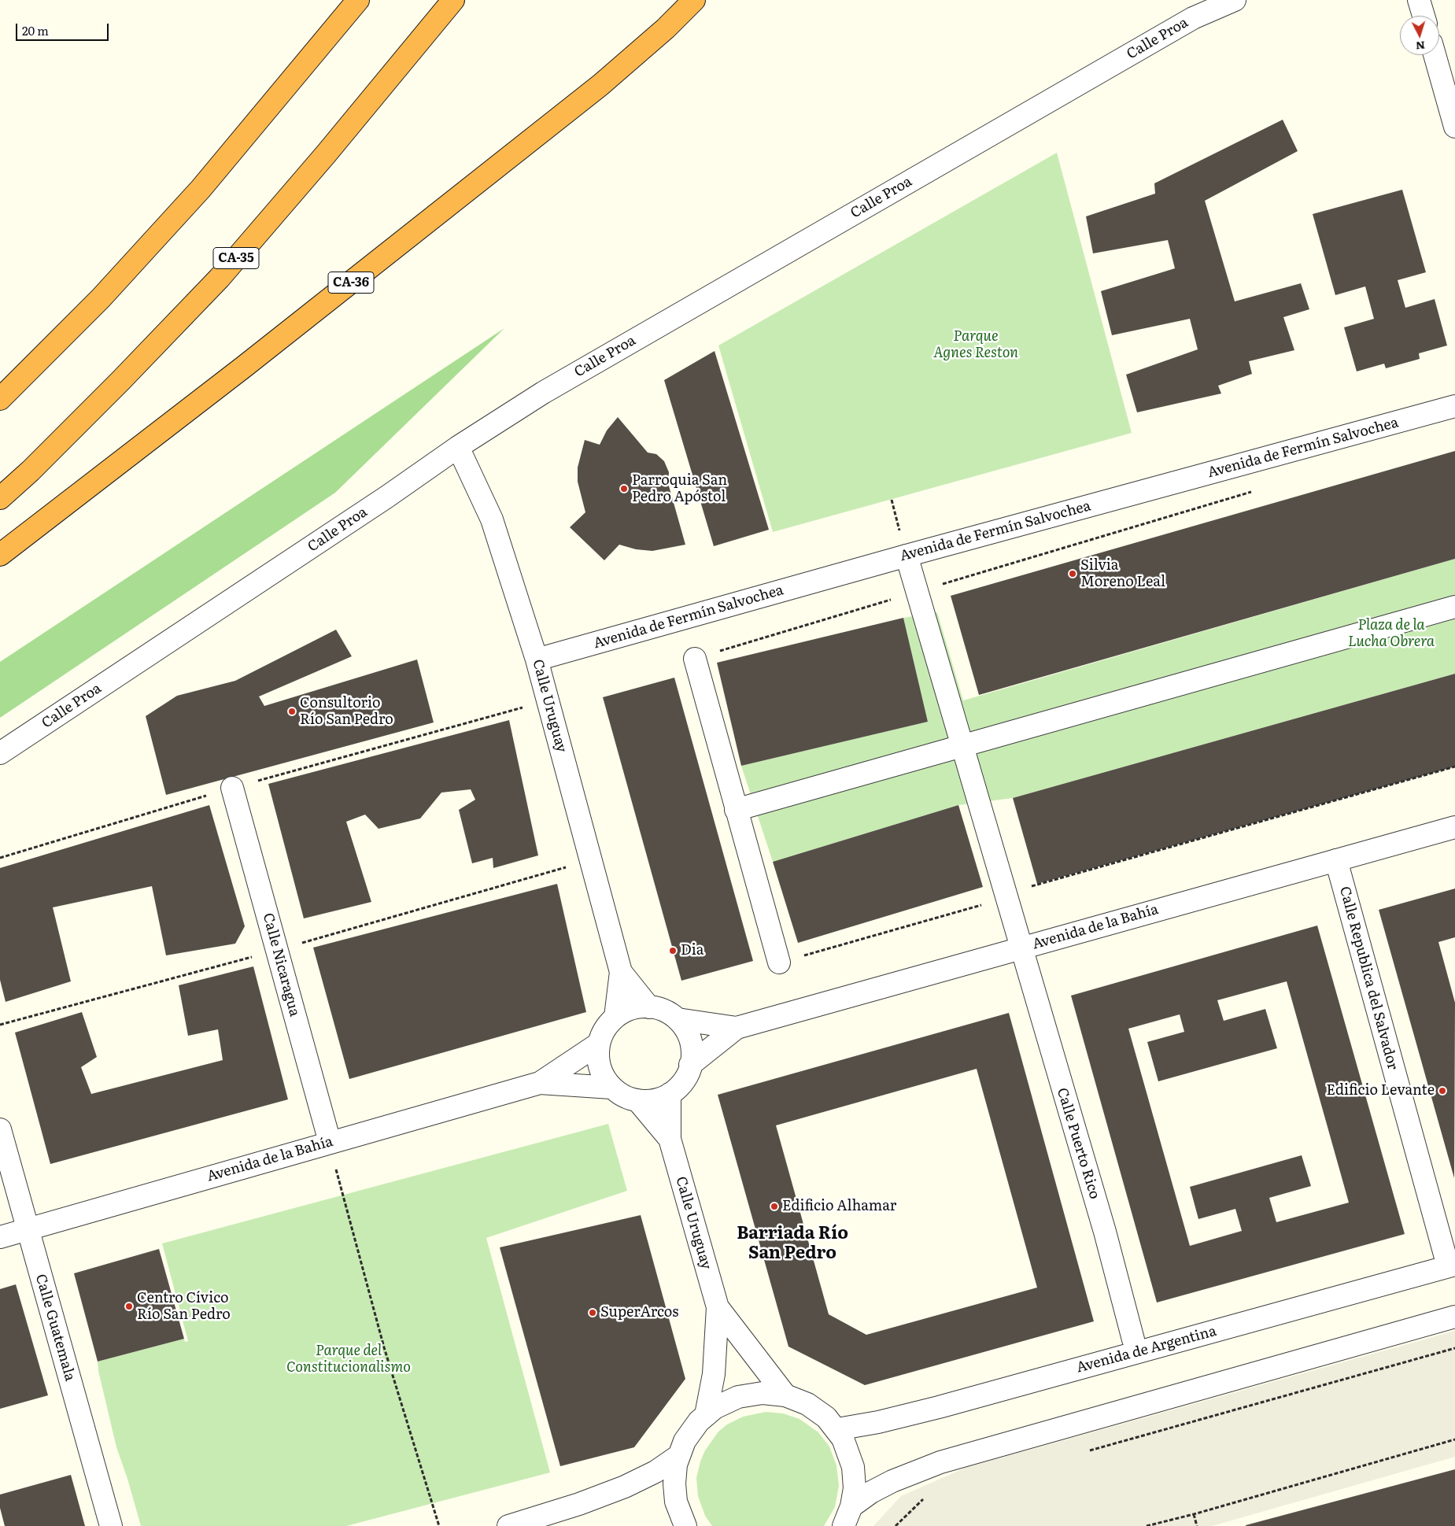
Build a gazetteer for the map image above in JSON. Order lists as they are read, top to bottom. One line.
{"streets":{"highway":["CA-35","CA-36"],"street":["Calle Proa","Avenida de Fermín Salvochea","Calle Uruguay","Avenida de la Bahía","Calle Nicaragua","Calle Republica del Salvador","Calle Puerto Rico","Calle Guatemala","Avenida de Argentina"]},"crossings":[["Calle Proa","Calle Uruguay"],["Avenida de Fermín Salvochea","Calle Uruguay"],["Avenida de Fermín Salvochea","Calle Puerto Rico"],["Calle Uruguay","Avenida de la Bahía"],["Avenida de la Bahía","Calle Nicaragua"],["Avenida de la Bahía","Calle Republica del Salvador"],["Avenida de la Bahía","Calle Puerto Rico"],["Avenida de la Bahía","Calle Guatemala"],["Calle Republica del Salvador","Avenida de Argentina"]],"districts":["Barriada Río San Pedro"],"parks":["Parque Agnes Reston","Plaza de la Lucha Obrera","Parque del Constitucionalismo"],"places":["Parroquia San Pedro Apóstol","Silvia Moreno Leal","Consultorio Río San Pedro","Dia","Edificio Levante","Edificio Alhamar","Centro Cívico Río San Pedro","SuperArcos"],"scale_bar":"20 m","north":"bottom"}
